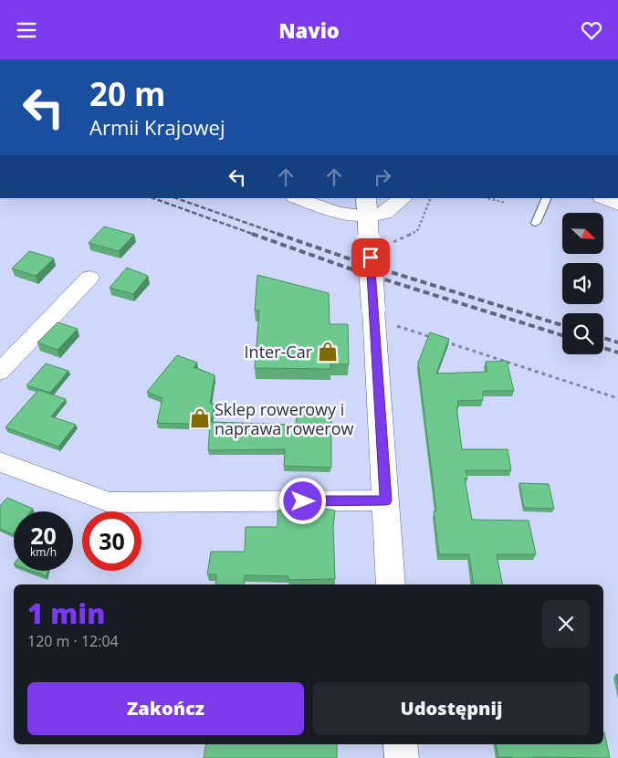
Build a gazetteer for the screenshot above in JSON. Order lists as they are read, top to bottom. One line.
{"places":{"shop":["Inter-Car","Sklep rowerowy i naprawa rowerow"]},"north":"bottom right","page":{"header":"Navio","turn":["20 m","Armii Krajowej"],"speed":"20 km/h","limit":"30","heading":["1 min","120 m · 12:04"],"buttons":["Zakończ","Udostępnij"]}}
